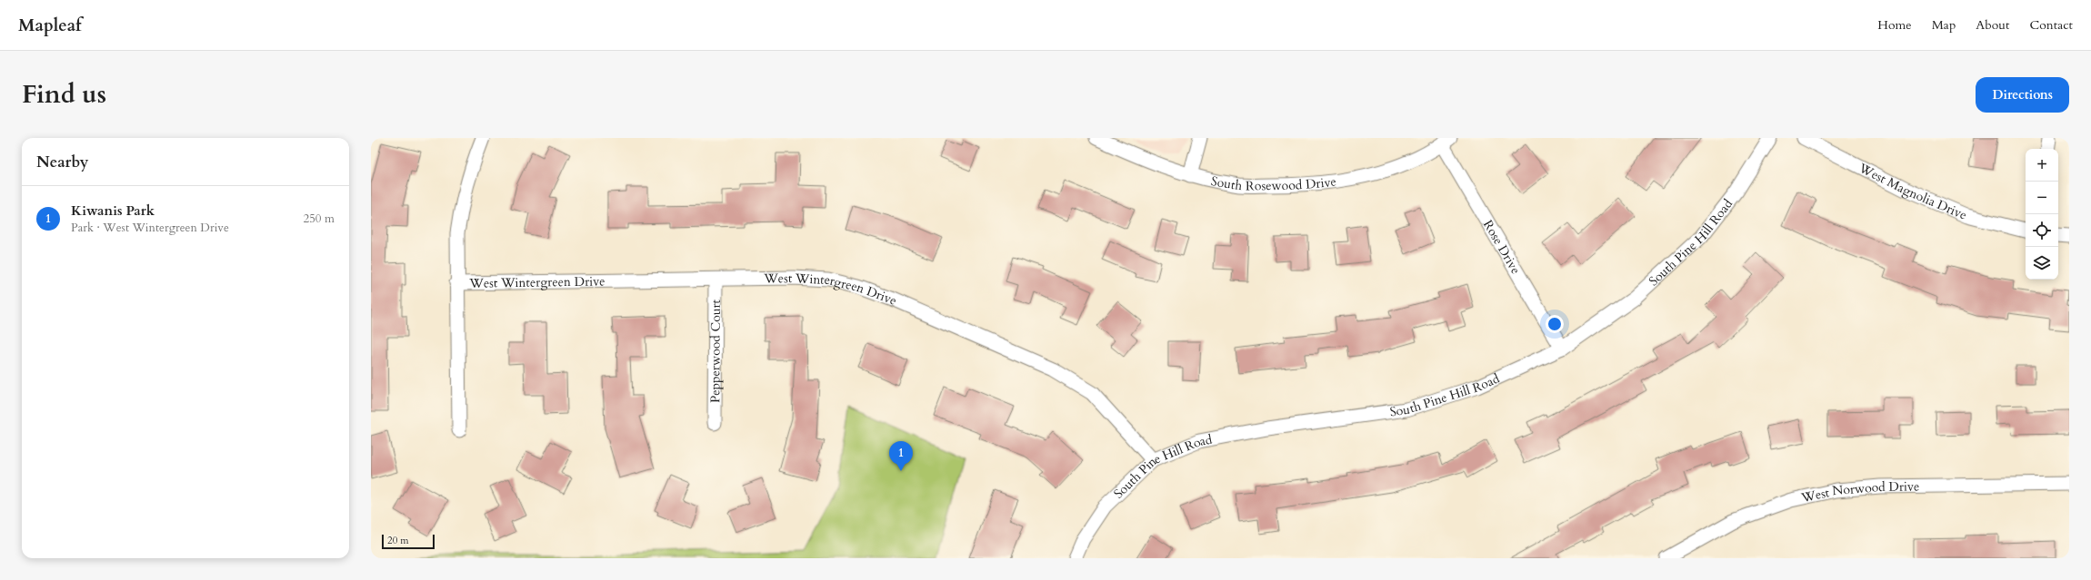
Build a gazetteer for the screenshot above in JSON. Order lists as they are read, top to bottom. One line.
{"streets":{"street":["South Rosewood Drive","West Magnolia Drive","South Pine Hill Road","Rose Drive","West Wintergreen Drive","Pepperwood Court","West Norwood Drive"]},"crossings":[["South Rosewood Drive","Rose Drive"],["South Pine Hill Road","Rose Drive"],["South Pine Hill Road","West Wintergreen Drive"],["West Wintergreen Drive","Pepperwood Court"]],"scale_bar":"20 m","page":{"header":"Mapleaf","nav":["Home","Map","About","Contact"],"title":"Find us","buttons":"Directions","heading":"Nearby","map_buttons":["+","−"],"list":[{"mark":"1","name":"Kiwanis Park","note":"Park · West Wintergreen Drive","value":"250 m"}],"pins":"1","scale":"20 m"}}
